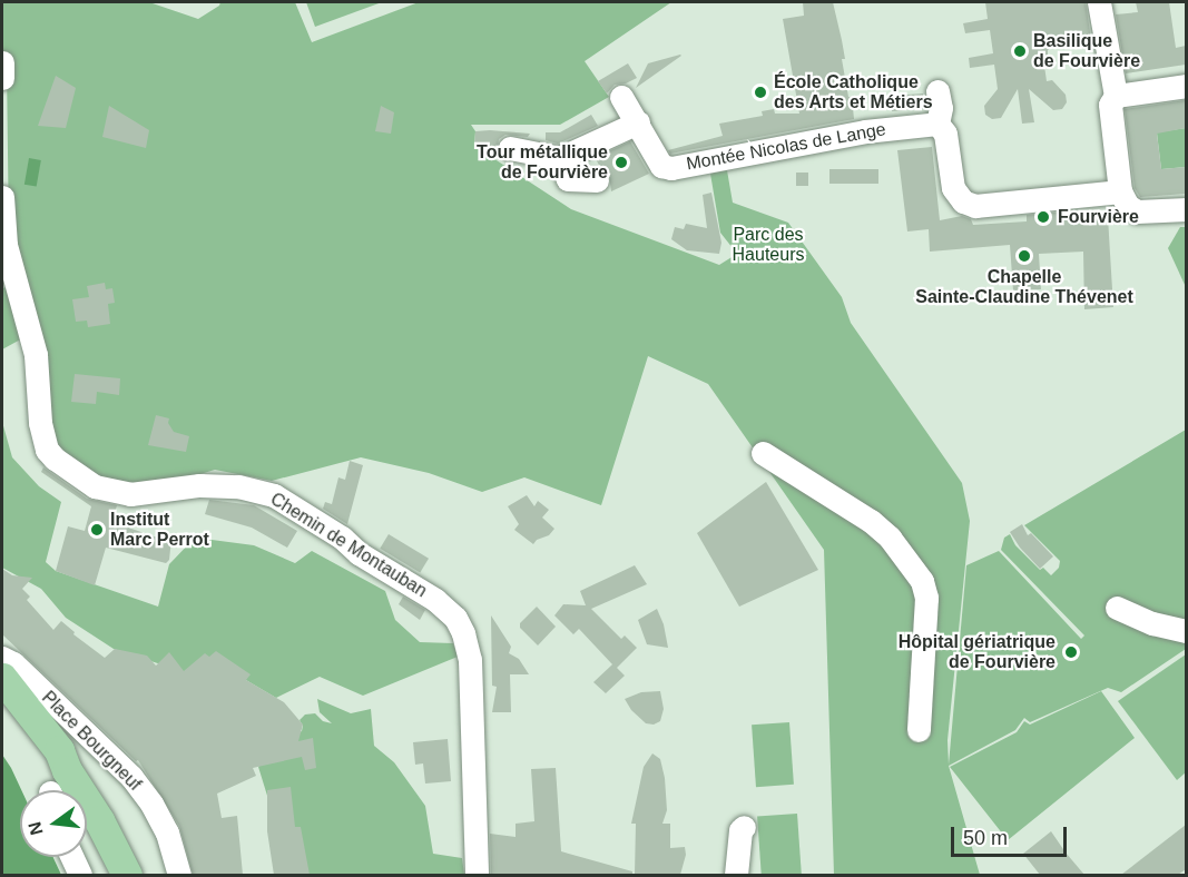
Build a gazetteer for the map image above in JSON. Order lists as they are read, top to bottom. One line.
{"streets":{"street":["Montée Nicolas de Lange","Chemin de Montauban","Place Bourgneuf"]},"parks":["Parc des Hauteurs"],"places":["Basilique de Fourvière","École Catholique des Arts et Métiers","Tour métallique de Fourvière","Fourvière","Chapelle Sainte-Claudine Thévenet","Institut Marc Perrot","Hôpital gériatrique de Fourvière"],"scale_bar":"50 m","north":"left"}
